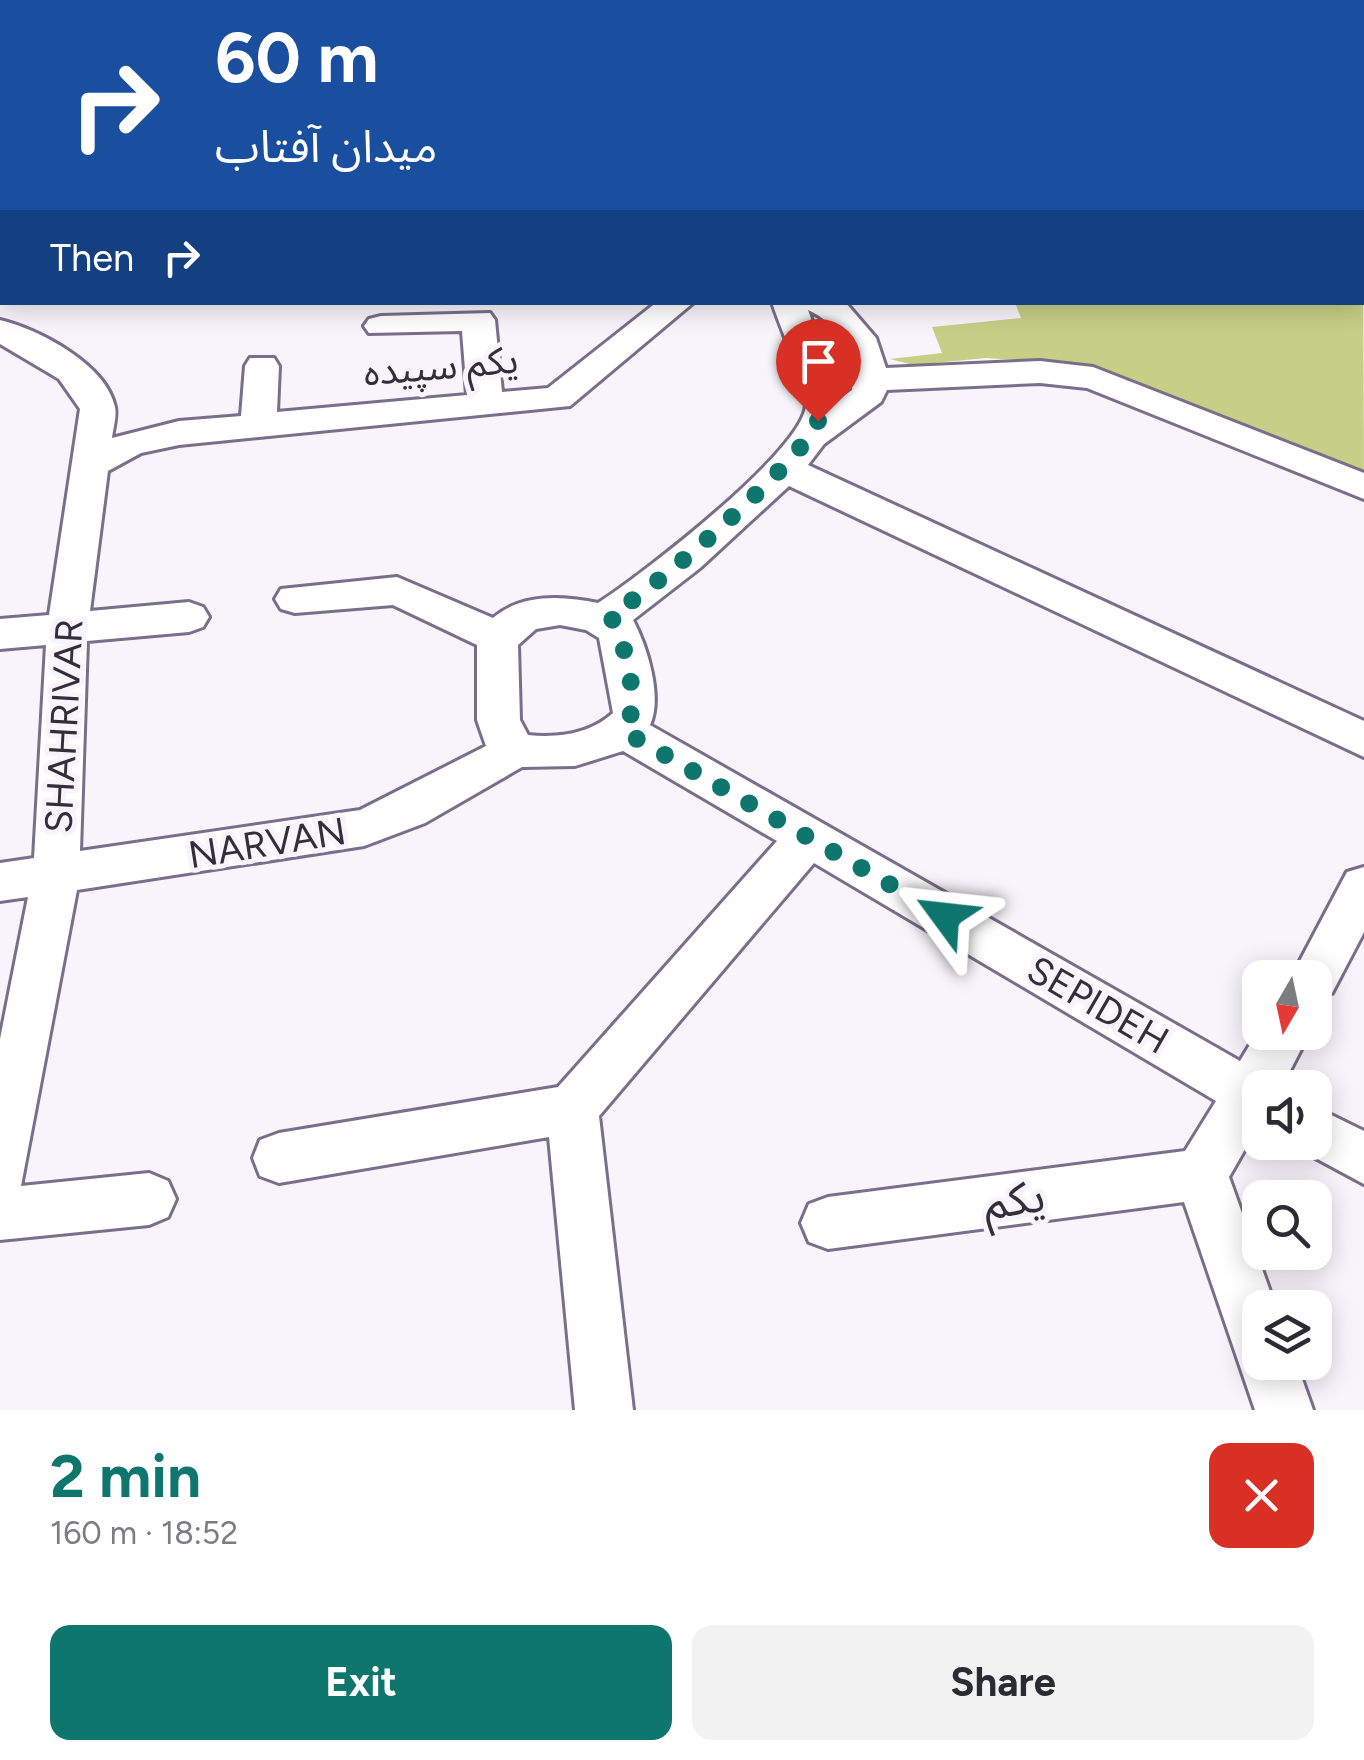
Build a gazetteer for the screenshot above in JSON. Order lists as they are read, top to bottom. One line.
{"streets":{"street":["یکم سپیده","SHAHRIVAR","NARVAN","SEPIDEH","یکم"]},"crossings":[["یکم سپیده","SHAHRIVAR"],["SHAHRIVAR","NARVAN"],["NARVAN","SEPIDEH"]],"north":"bottom","page":{"turn":["60 m","میدان آفتاب"],"then":"Then","heading":["2 min","160 m · 18:52"],"buttons":["Exit","Share"]}}
